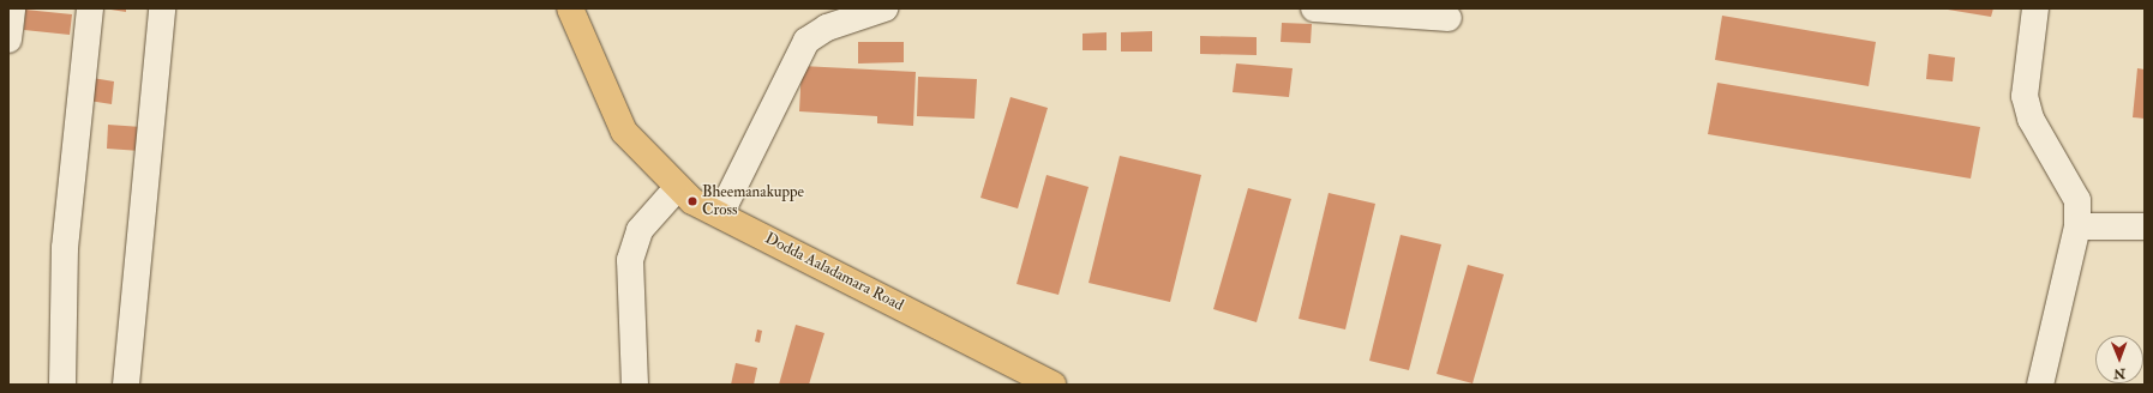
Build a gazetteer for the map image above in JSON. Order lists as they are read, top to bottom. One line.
{"streets":{"main road":["Dodda Aaladamara Road"]},"places":["Bheemanakuppe Cross"],"north":"bottom"}
